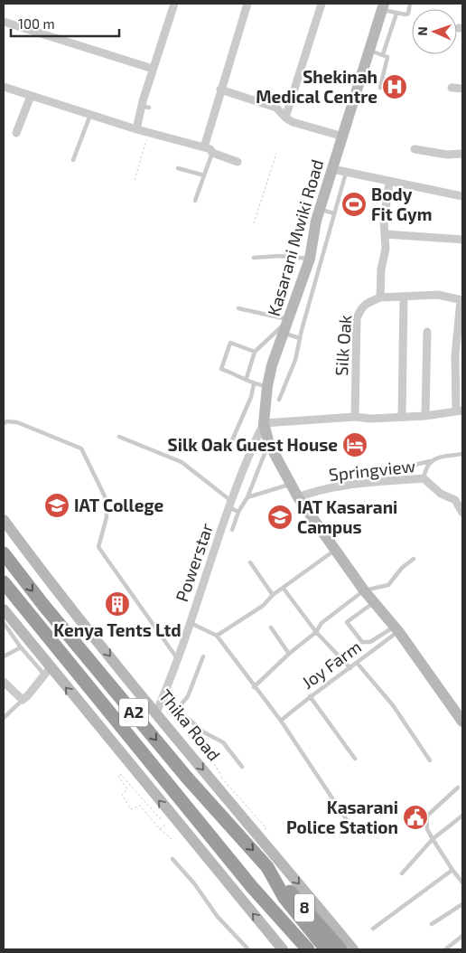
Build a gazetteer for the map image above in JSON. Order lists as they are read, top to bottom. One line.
{"streets":{"highway":["A2","Thika Road","8"],"main road":["Kasarani Mwiki Road"],"street":["Silk Oak","Springview","Powerstar"],"lane":["Joy Farm"]},"crossings":[["Kasarani Mwiki Road","Springview"],["Kasarani Mwiki Road","Powerstar"],["Kasarani Mwiki Road","Joy Farm"],["Powerstar","Thika Road"],["A2","Thika Road"],["Thika Road","8"]],"places":{"hospital":["Shekinah Medical Centre"],"sports":["Body Fit Gym"],"hotel":["Silk Oak Guest House"],"school or university":["IAT College","IAT Kasarani Campus"],"building":["Kenya Tents Ltd"],"public building":["Kasarani Police Station"]},"scale_bar":"100 m","north":"left"}
